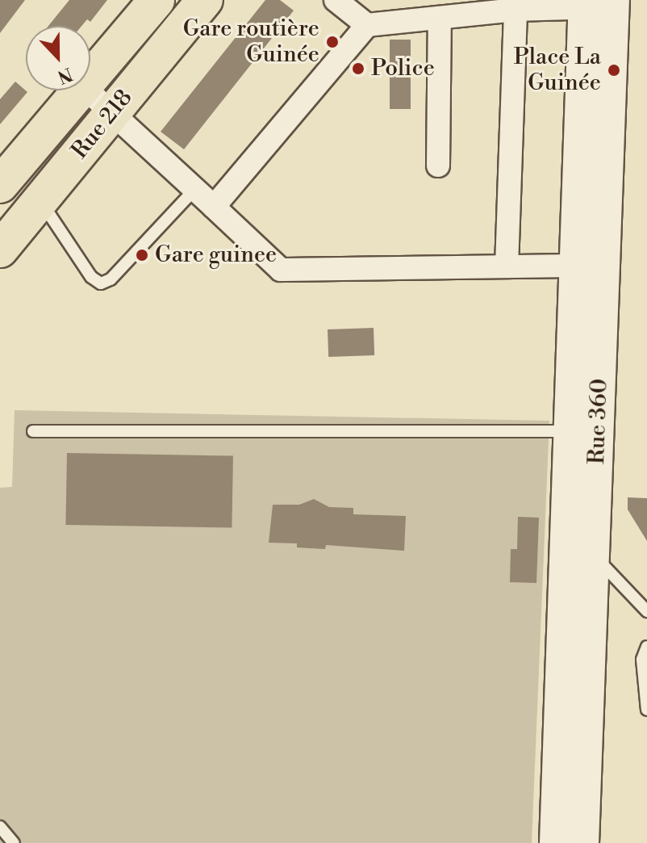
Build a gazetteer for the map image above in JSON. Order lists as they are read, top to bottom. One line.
{"streets":{"highway":["Rue 218"],"main road":["Rue 360"]},"places":["Gare routière Guinée","Police","Place La Guinée","Gare guinee"],"north":"bottom"}
